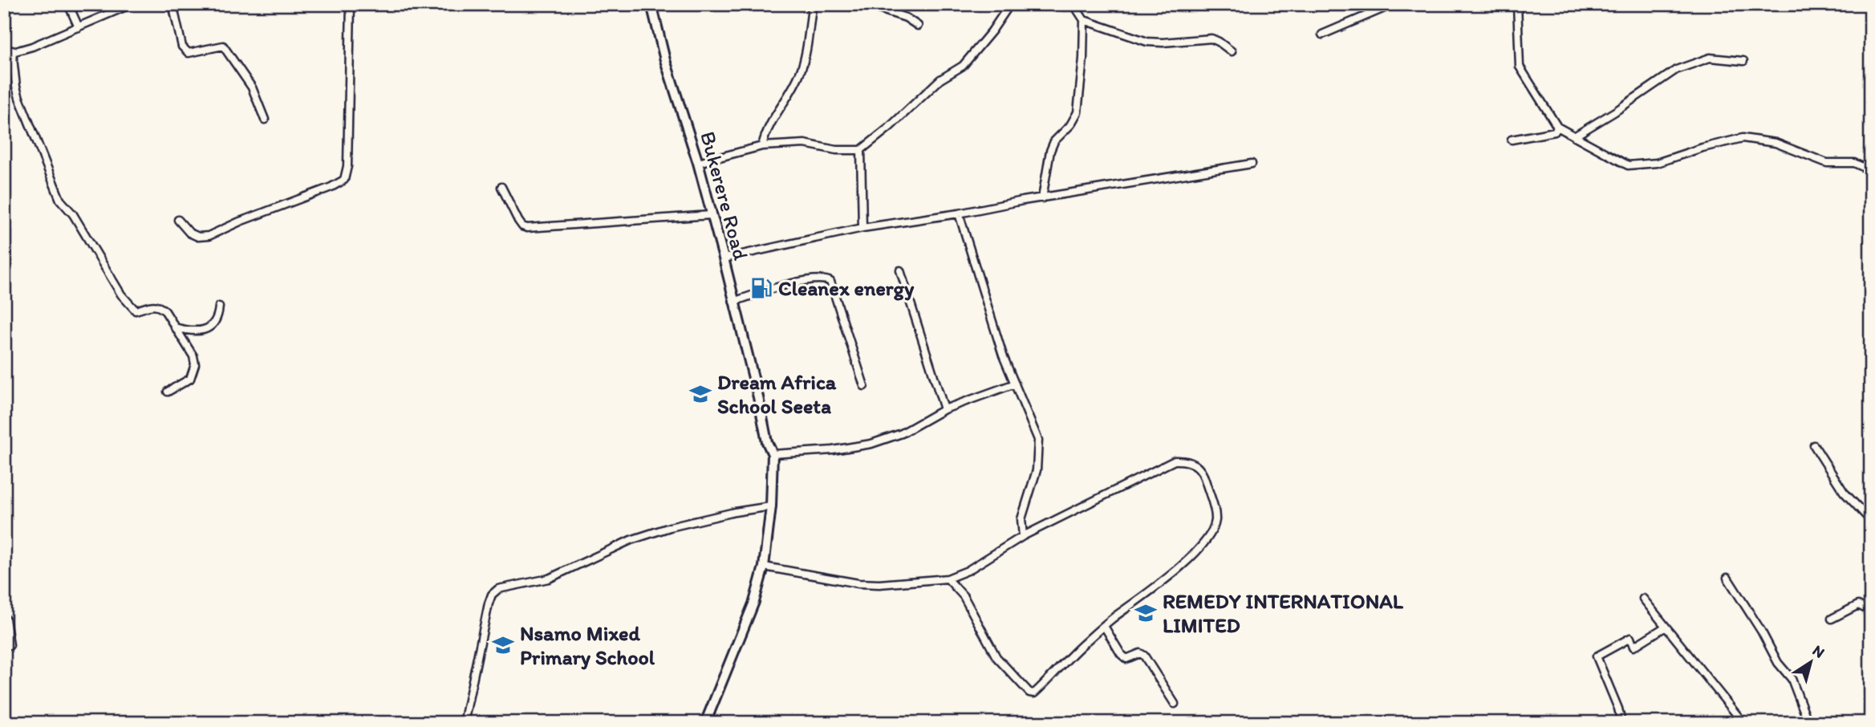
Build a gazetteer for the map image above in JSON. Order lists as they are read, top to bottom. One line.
{"streets":{"main road":["Bukerere Road"]},"places":{"fuel station":["Cleanex energy"],"school or university":["Dream Africa School Seeta","REMEDY INTERNATIONAL LIMITED","Nsamo Mixed Primary School"]},"north":"top right"}
